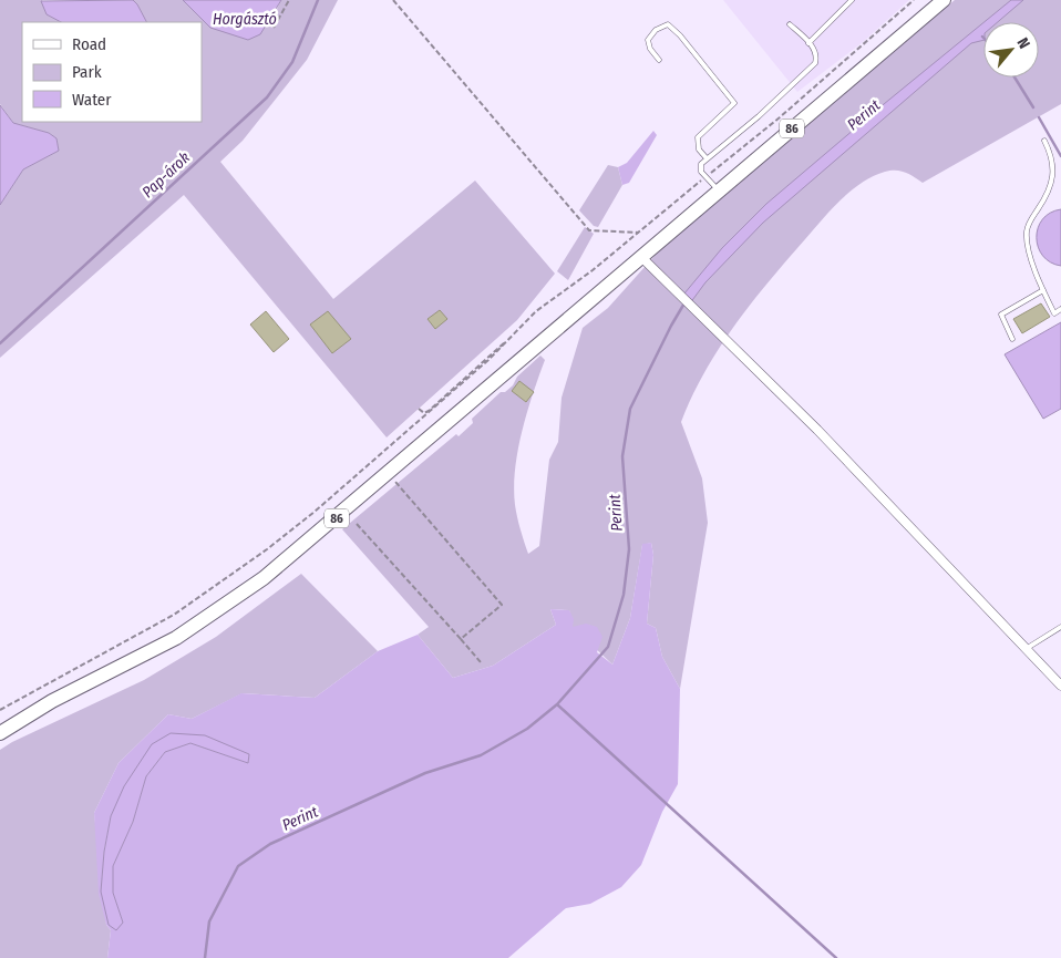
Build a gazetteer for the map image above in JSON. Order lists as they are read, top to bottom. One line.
{"streets":{"main road":["86"]},"water":["Horgásztó","Perint","Pap-árok"],"legend":["Road","Park","Water"],"north":"top right"}
